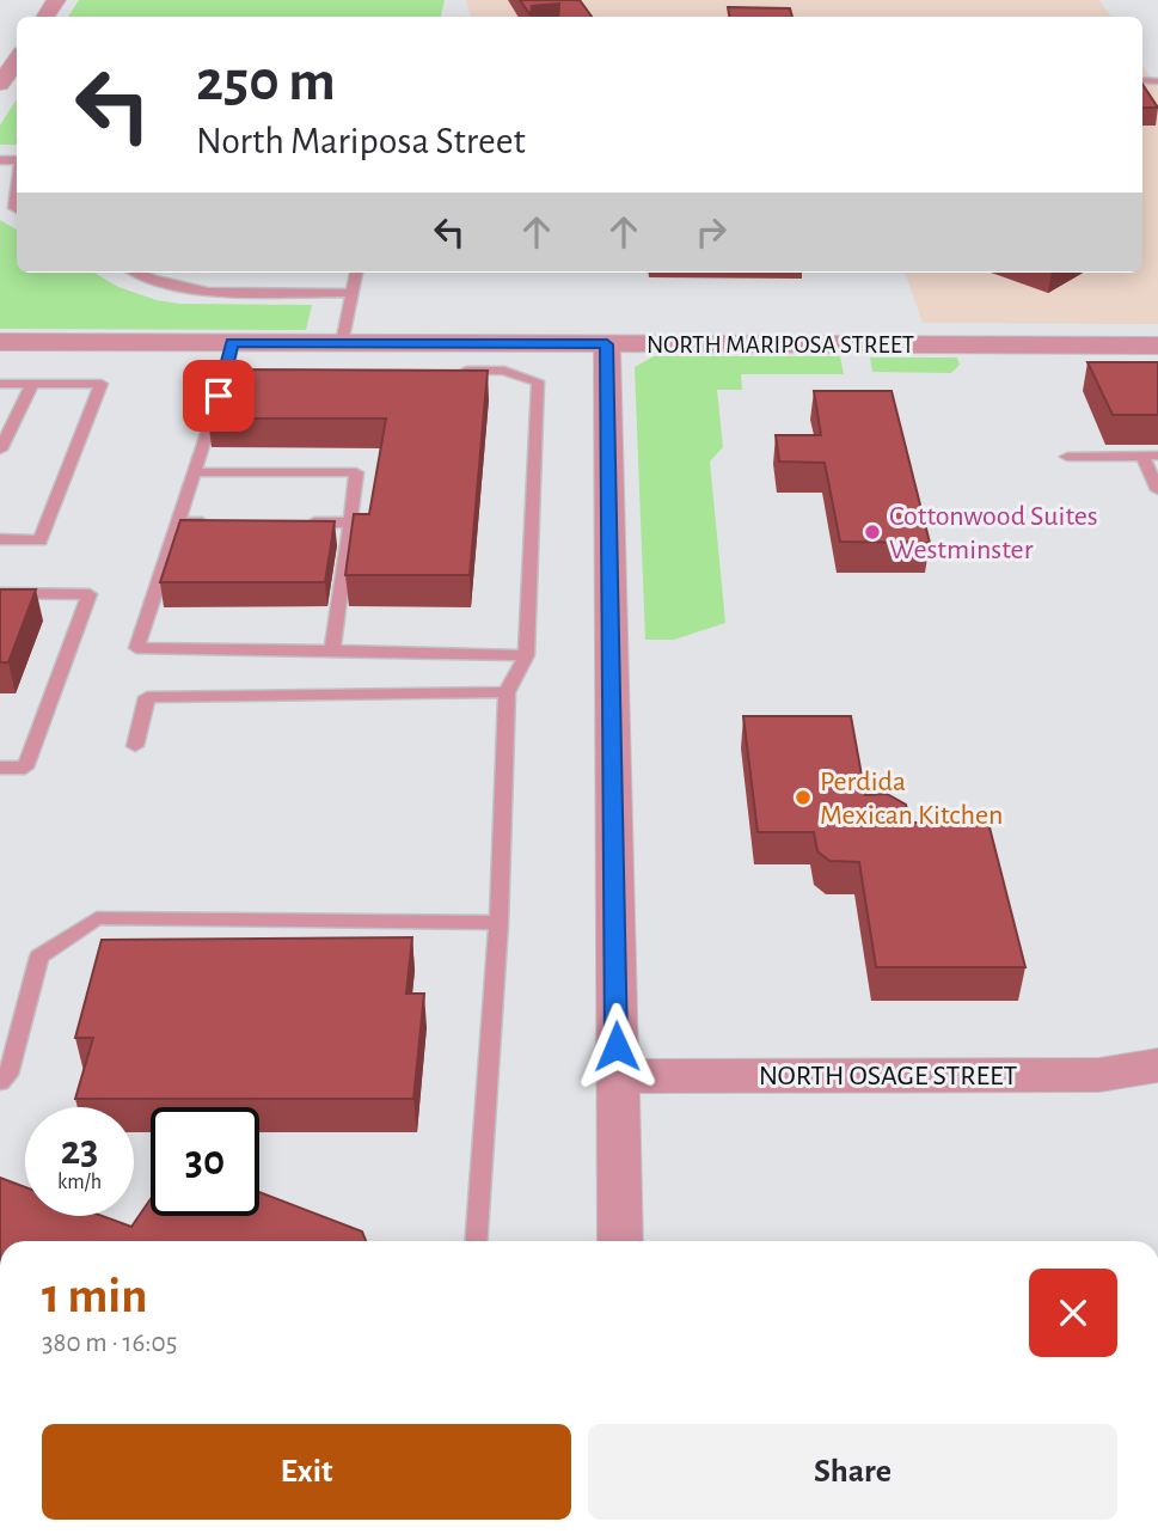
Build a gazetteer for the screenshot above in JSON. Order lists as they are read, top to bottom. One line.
{"streets":{"street":["NORTH MARIPOSA STREET","NORTH OSAGE STREET"]},"places":["Cottonwood Suites Westminster","Perdida Mexican Kitchen"],"page":{"turn":["250 m","North Mariposa Street"],"speed":"23 km/h","limit":"30","heading":["1 min","380 m · 16:05"],"buttons":["Exit","Share"]}}
